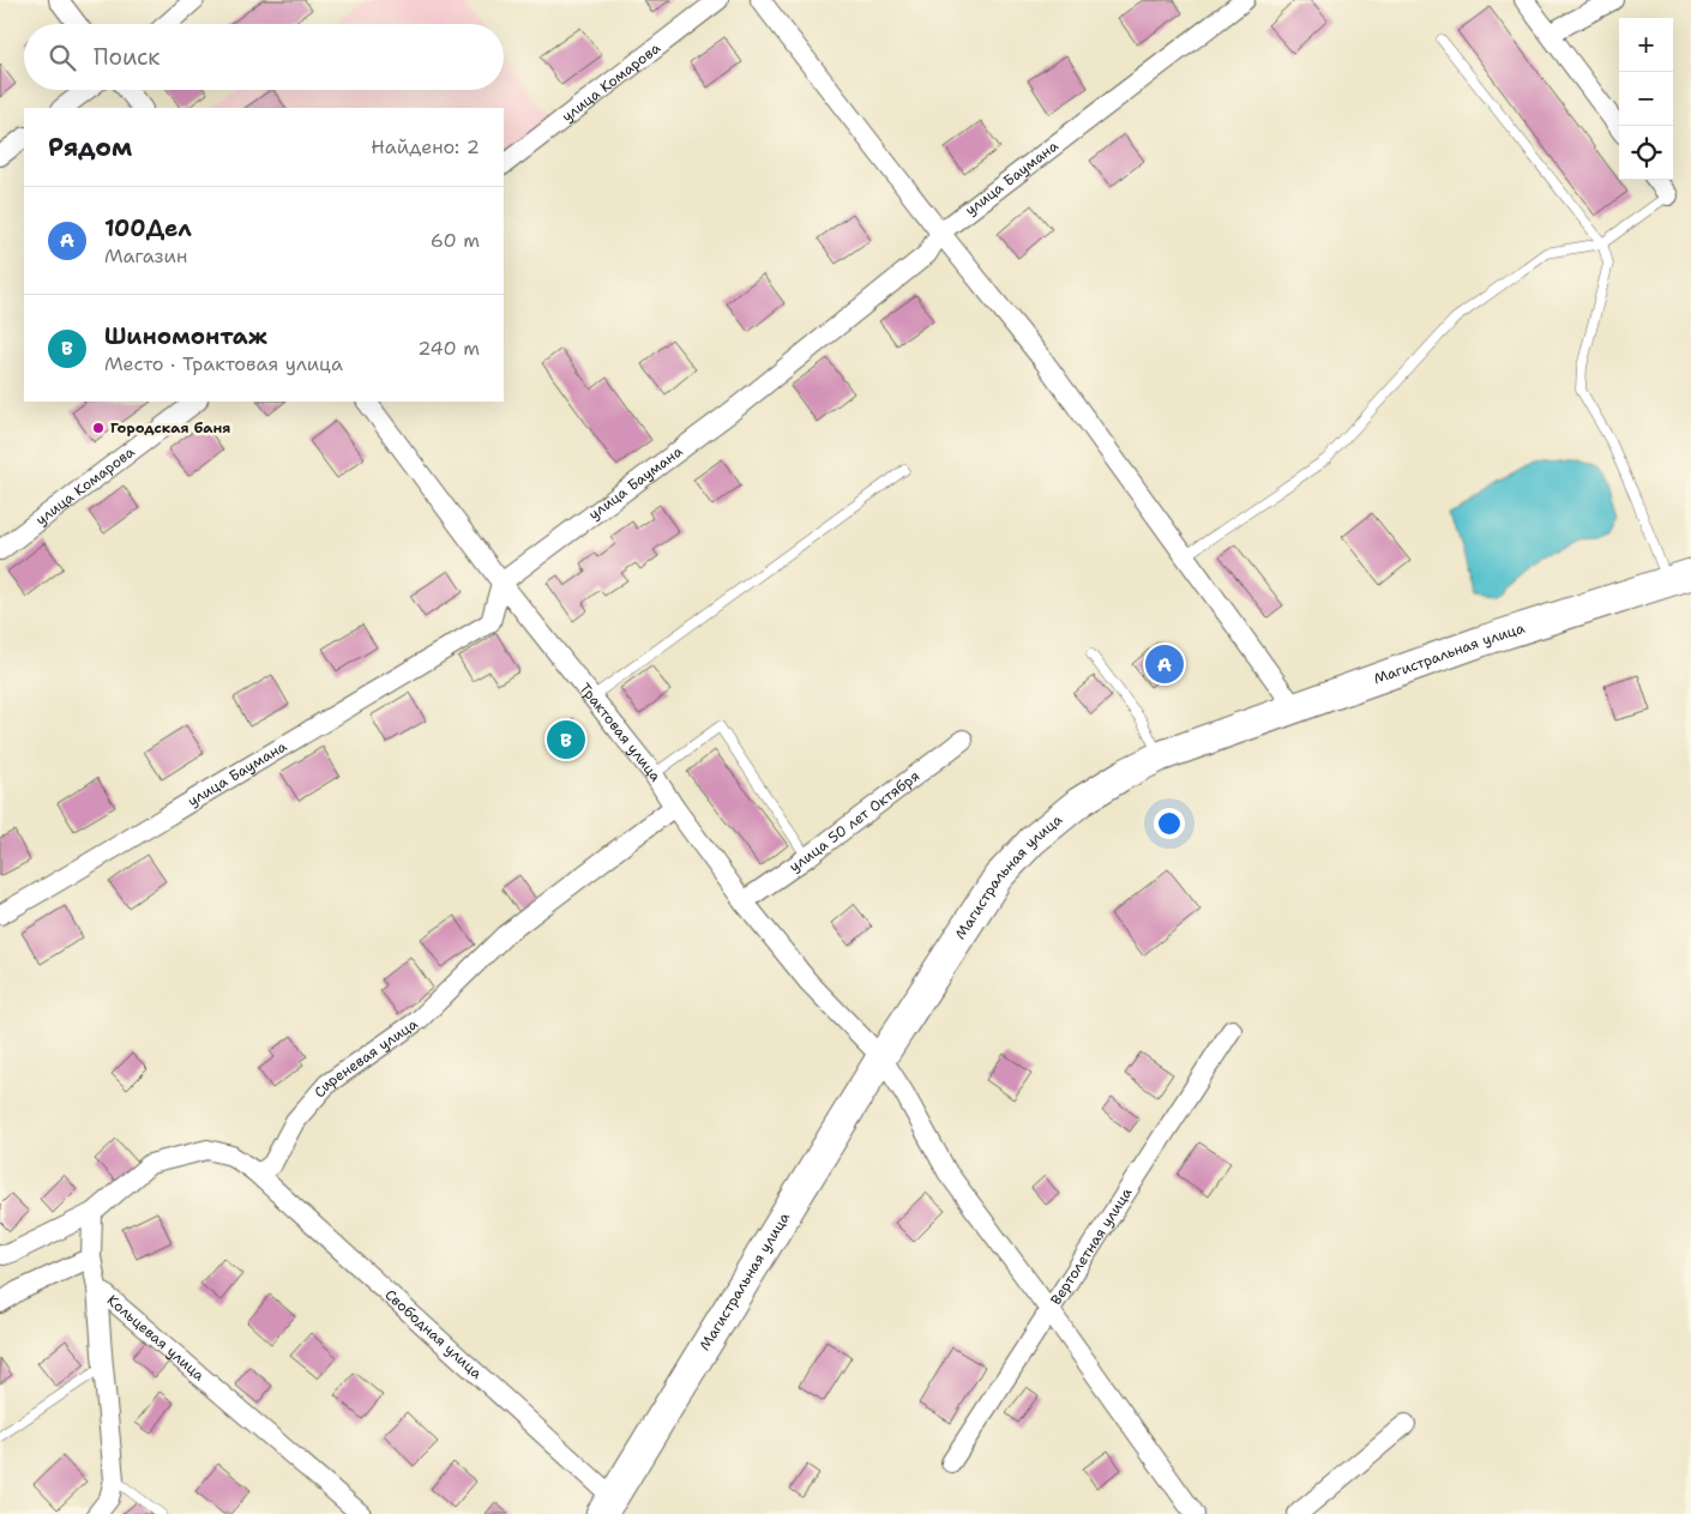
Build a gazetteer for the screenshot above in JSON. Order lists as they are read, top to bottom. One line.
{"streets":{"main road":["Магистральная улица"],"street":["улица Комарова","улица Баумана","Трактовая улица","улица 50 лет Октября","Сиреневая улица","Вертолетная улица","Свободная улица","Кольцевая улица"]},"crossings":[["улица Баумана","Трактовая улица"],["Магистральная улица","Трактовая улица"],["Магистральная улица","Свободная улица"],["Трактовая улица","улица 50 лет Октября"],["Трактовая улица","Сиреневая улица"],["Трактовая улица","Вертолетная улица"],["Сиреневая улица","Свободная улица"]],"places":["Городская баня"],"page":{"map_buttons":["+","−"],"search":"Поиск","heading":["Рядом","Найдено: 2"],"list":[{"mark":"A","name":"100Дел","note":"Магазин","value":"60 m"},{"mark":"B","name":"Шиномонтаж","note":"Место · Трактовая улица","value":"240 m"}],"pins":["A","B"]}}
